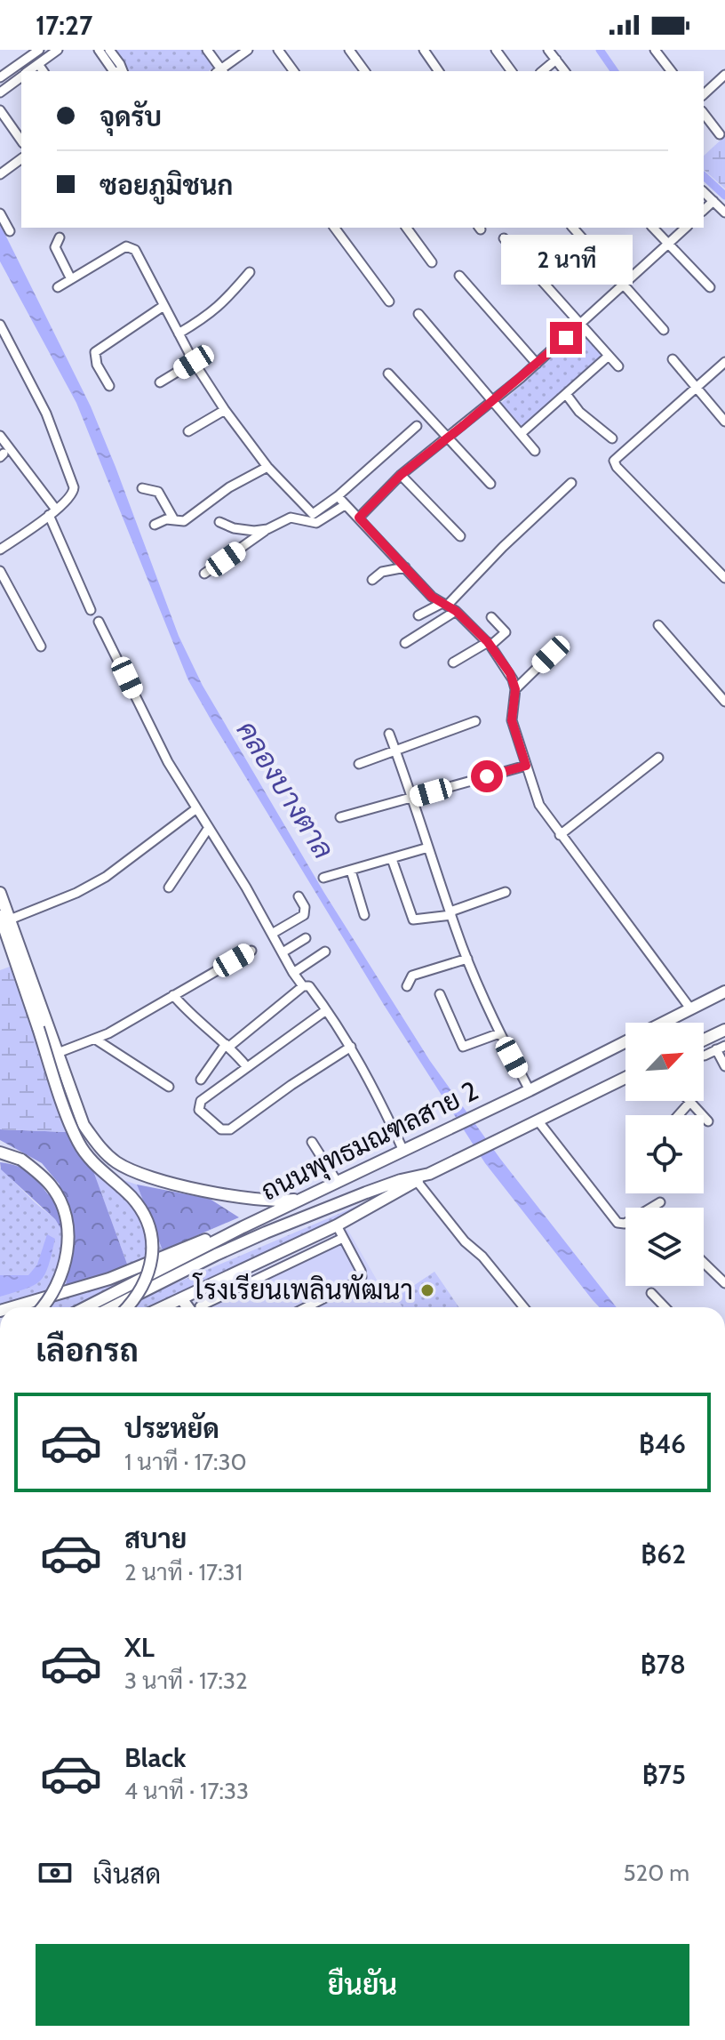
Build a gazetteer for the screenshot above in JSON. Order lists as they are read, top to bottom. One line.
{"streets":{"main road":["ถนนพุทธมณฑลสาย 2"]},"water":["คลองบางตาล"],"places":["โรงเรียนเพลินพัฒนา"],"north":"top right","page":{"status":"17:27","banner":["จุดรับ","ซอยภูมิชนก"],"bubble":"2 นาที","heading":"เลือกรถ","list":[{"name":"ประหยัด","note":"1 นาที · 17:30","value":"฿46"},{"name":"สบาย","note":"2 นาที · 17:31","value":"฿62"},{"name":"XL","note":"3 นาที · 17:32","value":"฿78"},{"name":"Black","note":"4 นาที · 17:33","value":"฿75"}],"pay":["เงินสด","520 m"],"buttons":"ยืนยัน"}}
